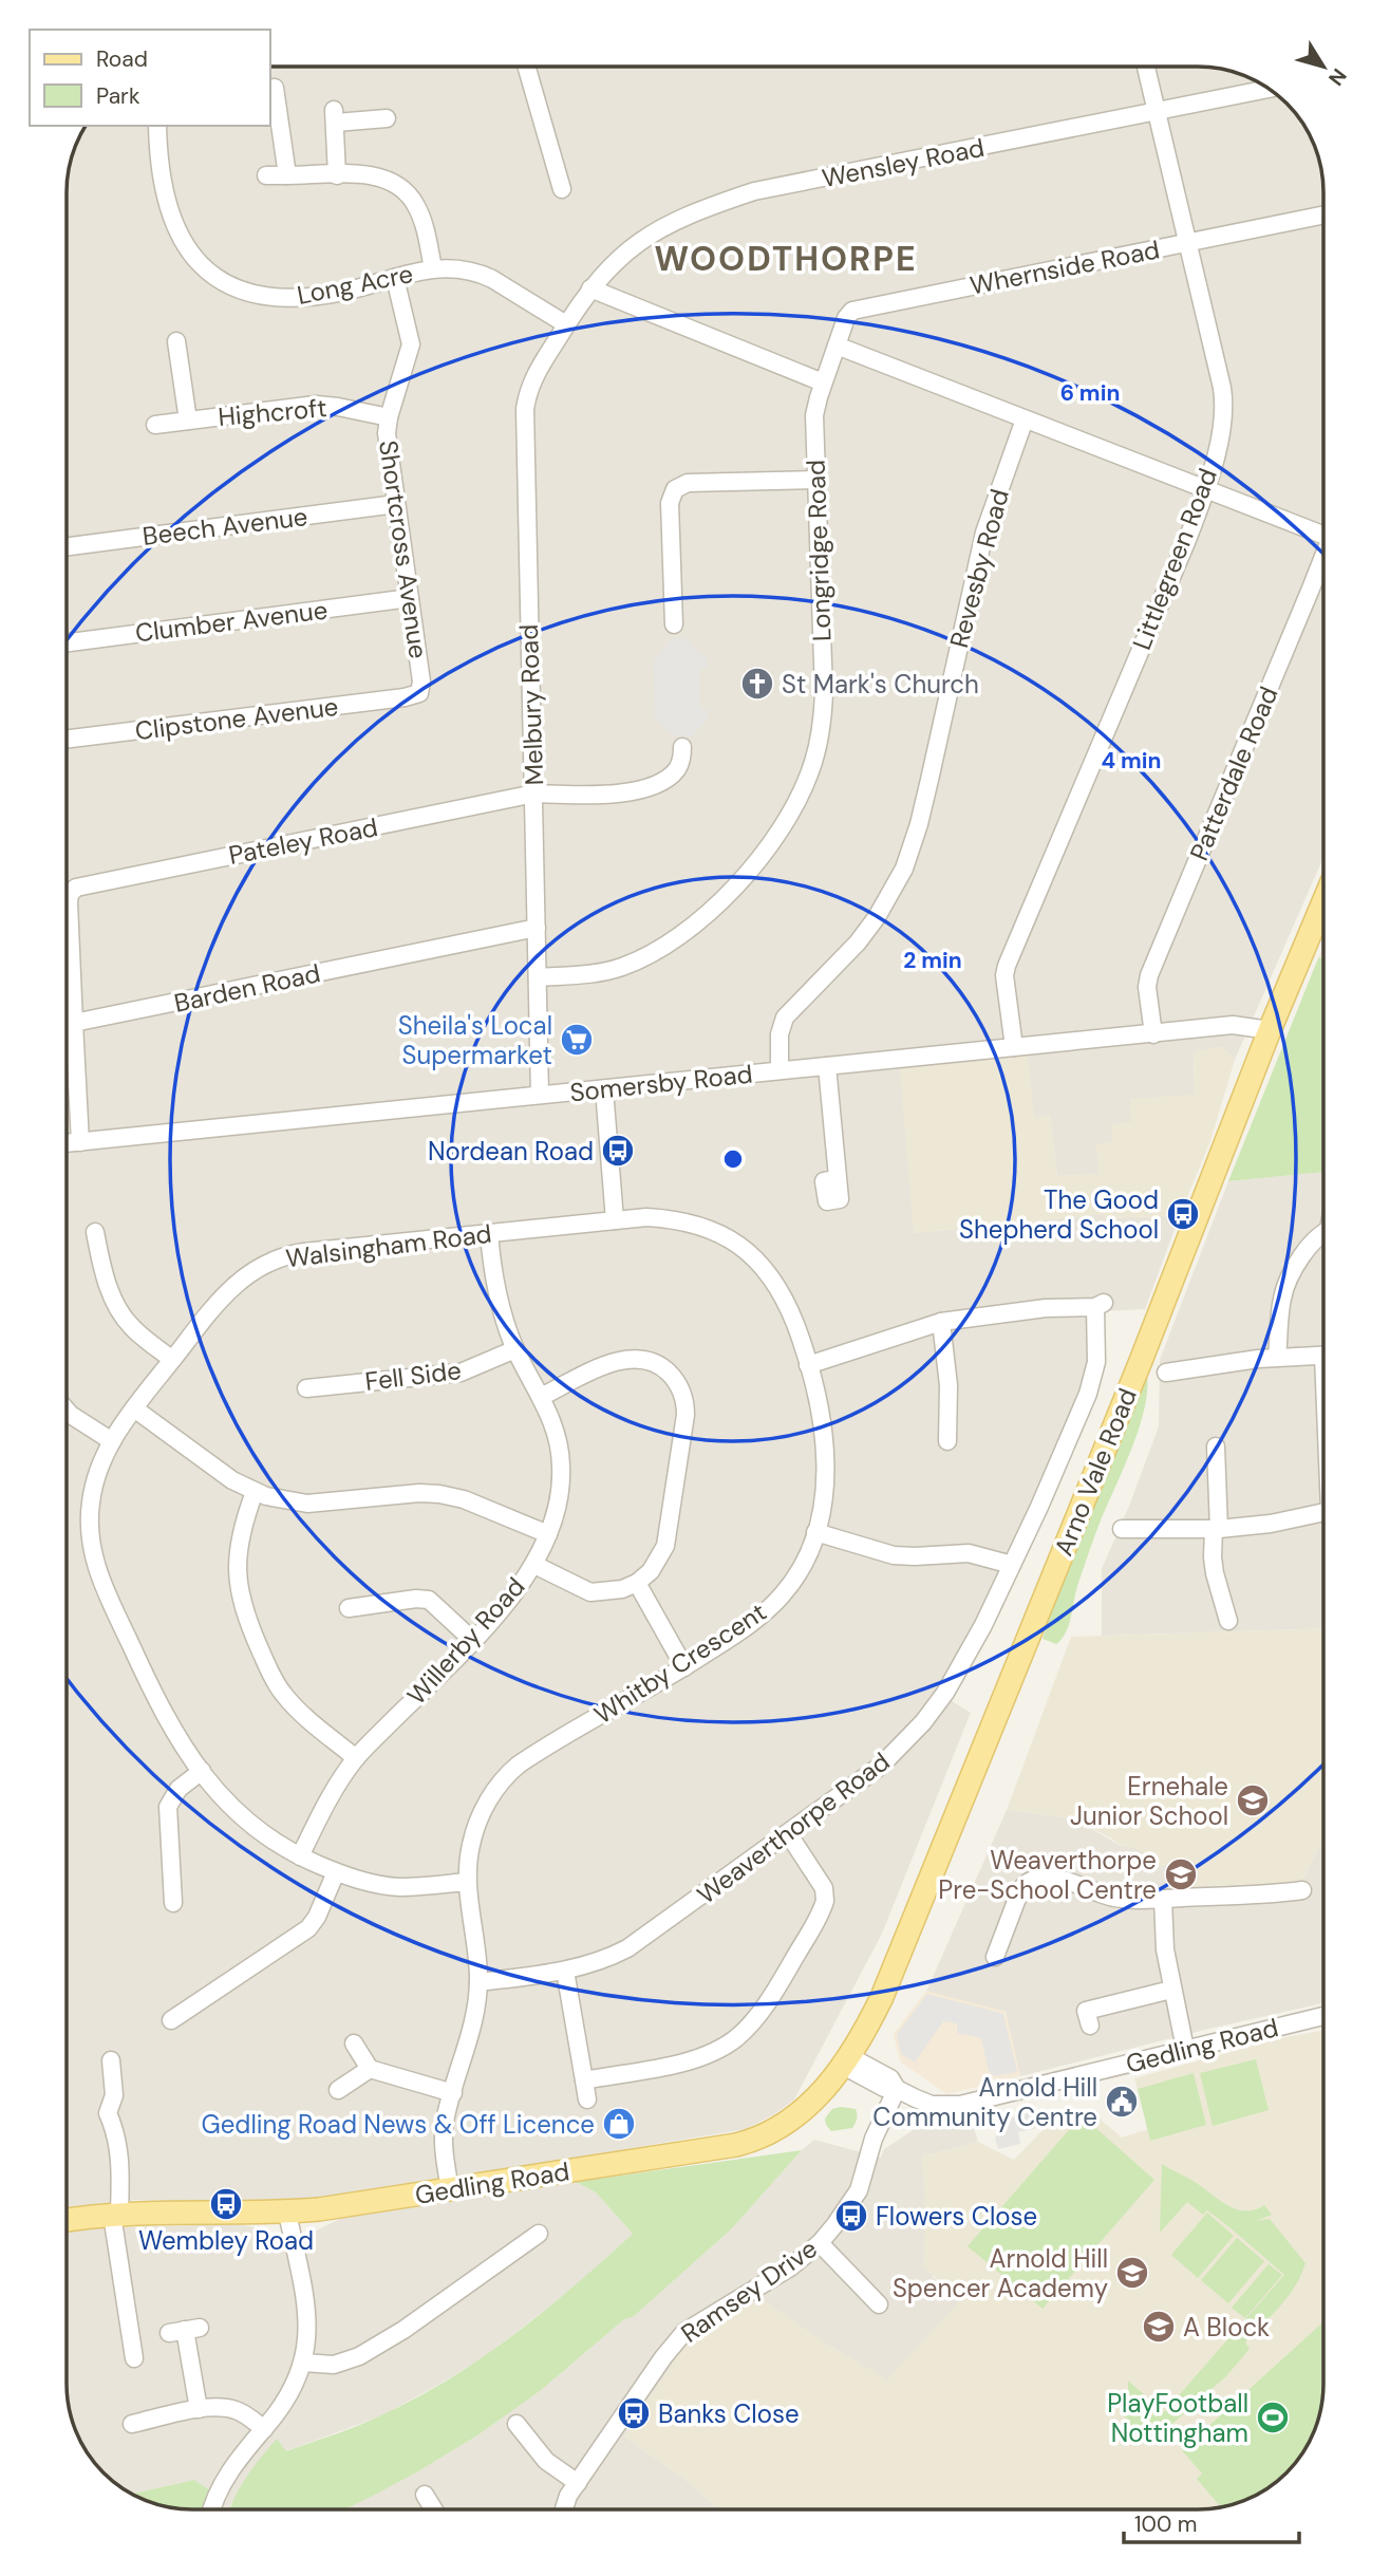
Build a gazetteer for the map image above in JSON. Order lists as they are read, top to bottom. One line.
{"streets":{"main road":["Arno Vale Road","Gedling Road"],"street":["Wensley Road","Whernside Road","Long Acre","Highcroft","Beech Avenue","Shortcross Avenue","Longridge Road","Littlegreen Road","Revesby Road","Clumber Avenue","Melbury Road","Clipstone Avenue","Patterdale Road","Pateley Road","Barden Road","Somersby Road","Walsingham Road","Fell Side","Willerby Road","Whitby Crescent","Weaverthorpe Road","Ramsey Drive"]},"crossings":[["Wensley Road","Long Acre"],["Wensley Road","Littlegreen Road"],["Wensley Road","Melbury Road"],["Whernside Road","Longridge Road"],["Whernside Road","Littlegreen Road"],["Long Acre","Shortcross Avenue"],["Long Acre","Melbury Road"],["Highcroft","Shortcross Avenue"],["Beech Avenue","Shortcross Avenue"],["Shortcross Avenue","Clumber Avenue"],["Shortcross Avenue","Clipstone Avenue"],["Longridge Road","Melbury Road"],["Littlegreen Road","Somersby Road"],["Revesby Road","Somersby Road"],["Melbury Road","Pateley Road"],["Melbury Road","Barden Road"],["Melbury Road","Somersby Road"],["Patterdale Road","Somersby Road"],["Pateley Road","Barden Road"],["Somersby Road","Arno Vale Road"],["Walsingham Road","Willerby Road"],["Walsingham Road","Whitby Crescent"],["Fell Side","Willerby Road"],["Arno Vale Road","Gedling Road"],["Whitby Crescent","Weaverthorpe Road"],["Whitby Crescent","Gedling Road"],["Gedling Road","Ramsey Drive"]],"districts":["WOODTHORPE"],"places":{"church":["St Mark's Church"],"supermarket":["Sheila's Local Supermarket"],"bus stop":["Nordean Road","The Good Shepherd School","Wembley Road","Flowers Close","Banks Close"],"school or university":["Ernehale Junior School","Weaverthorpe Pre-School Centre","Arnold Hill Spencer Academy","A Block"],"public building":["Arnold Hill Community Centre"],"shop":["Gedling Road News & Off Licence"],"sports":["PlayFootball Nottingham"]},"legend":["Road","Park"],"scale_bar":"100 m","north":"bottom right","rings":["6 min","4 min","2 min"]}
